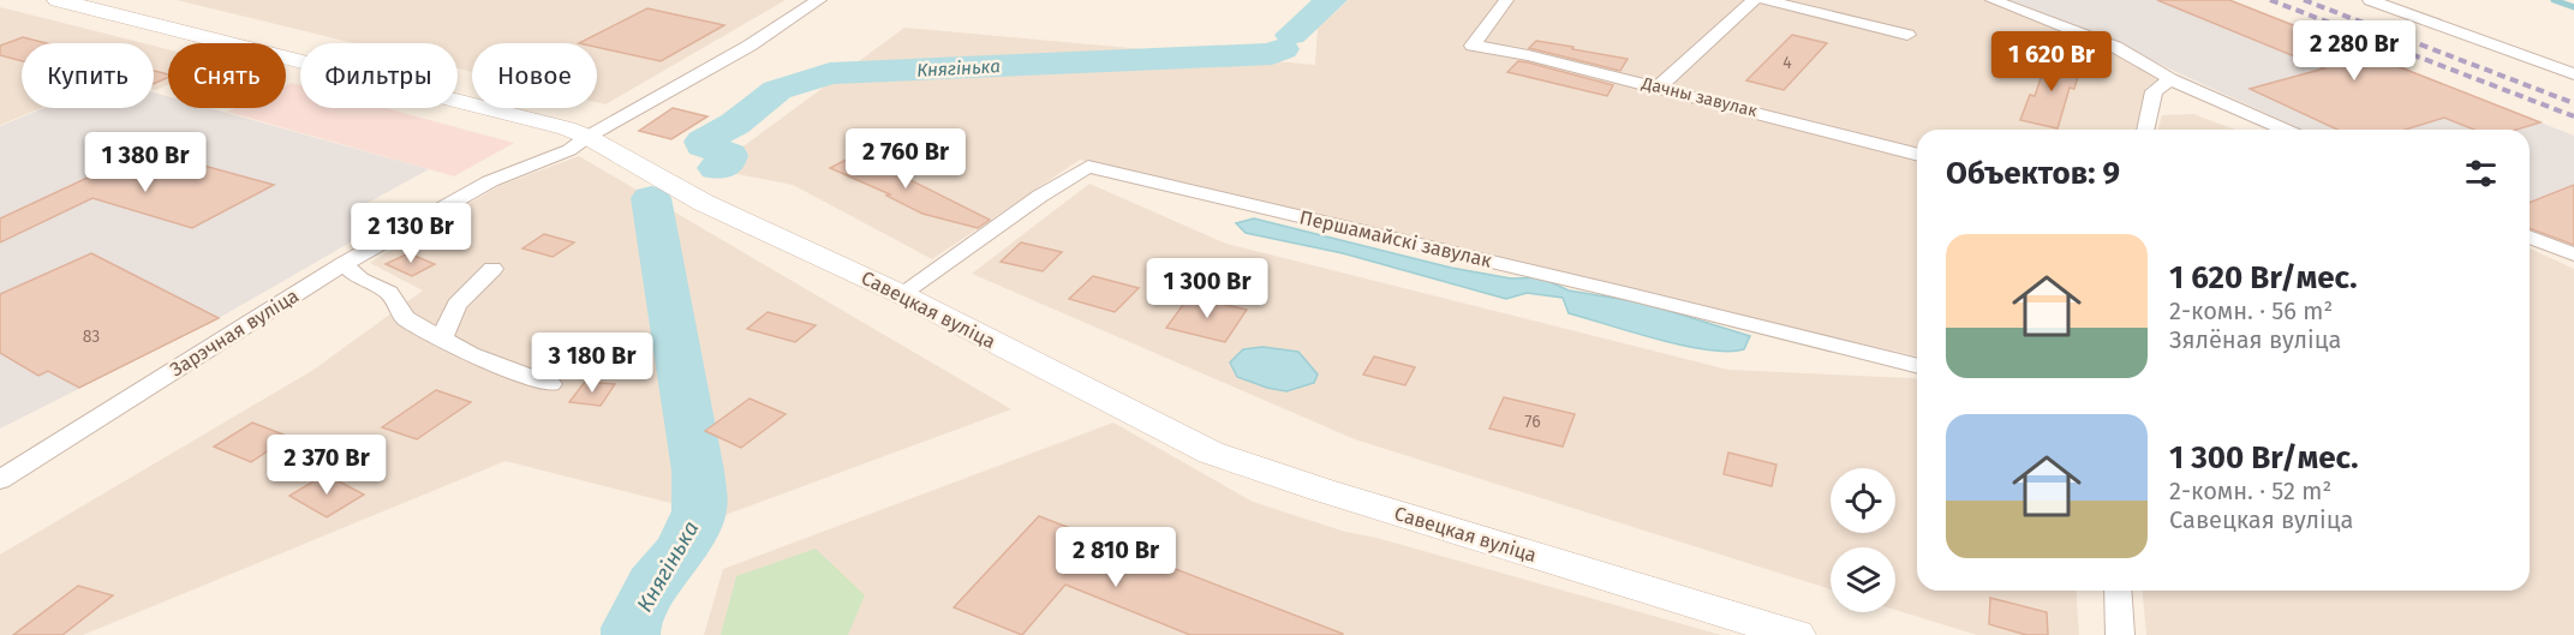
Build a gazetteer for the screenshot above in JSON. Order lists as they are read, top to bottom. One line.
{"streets":{"main road":["Савецкая вуліца"],"street":["Дачны завулак","Першамайскі завулак","Зарэчная вуліца"]},"crossings":[["Першамайскі завулак","Савецкая вуліца"],["Савецкая вуліца","Зарэчная вуліца"]],"water":["Княгінька"],"house_numbers":["4","83","76"],"page":{"price":["2 280 Br","1 620 Br","2 760 Br","1 380 Br","2 130 Br","1 300 Br","3 180 Br","2 370 Br","2 810 Br"],"chip":["Купить","Снять","Фильтры","Новое"],"heading":"Объектов: 9","list":[{"name":"1 620 Br/мес.","note":"2-комн. · 56 m² · Зялёная вуліца"},{"name":"1 300 Br/мес.","note":"2-комн. · 52 m² · Савецкая вуліца"}]}}
